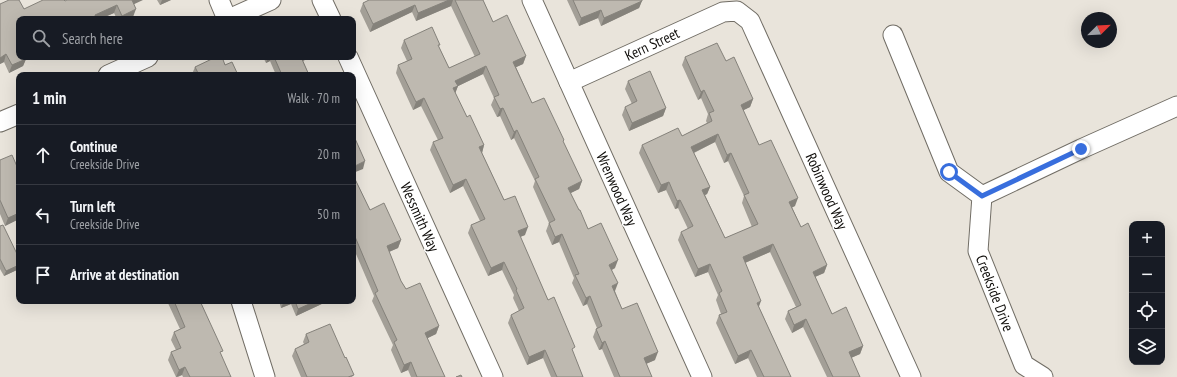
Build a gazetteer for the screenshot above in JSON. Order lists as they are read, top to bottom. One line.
{"streets":{"street":["Kern Street","Wrenwood Way","Robinwood Way","Wessmith Way","Creekside Drive"]},"crossings":[["Kern Street","Wrenwood Way"],["Kern Street","Robinwood Way"]],"north":"top right","page":{"search":"Search here","heading":["1 min","Walk · 70 m"],"list":[["Continue","Creekside Drive","20 m"],["Turn left","Creekside Drive","50 m"],"Arrive at destination"],"map_buttons":["+","−"]}}
